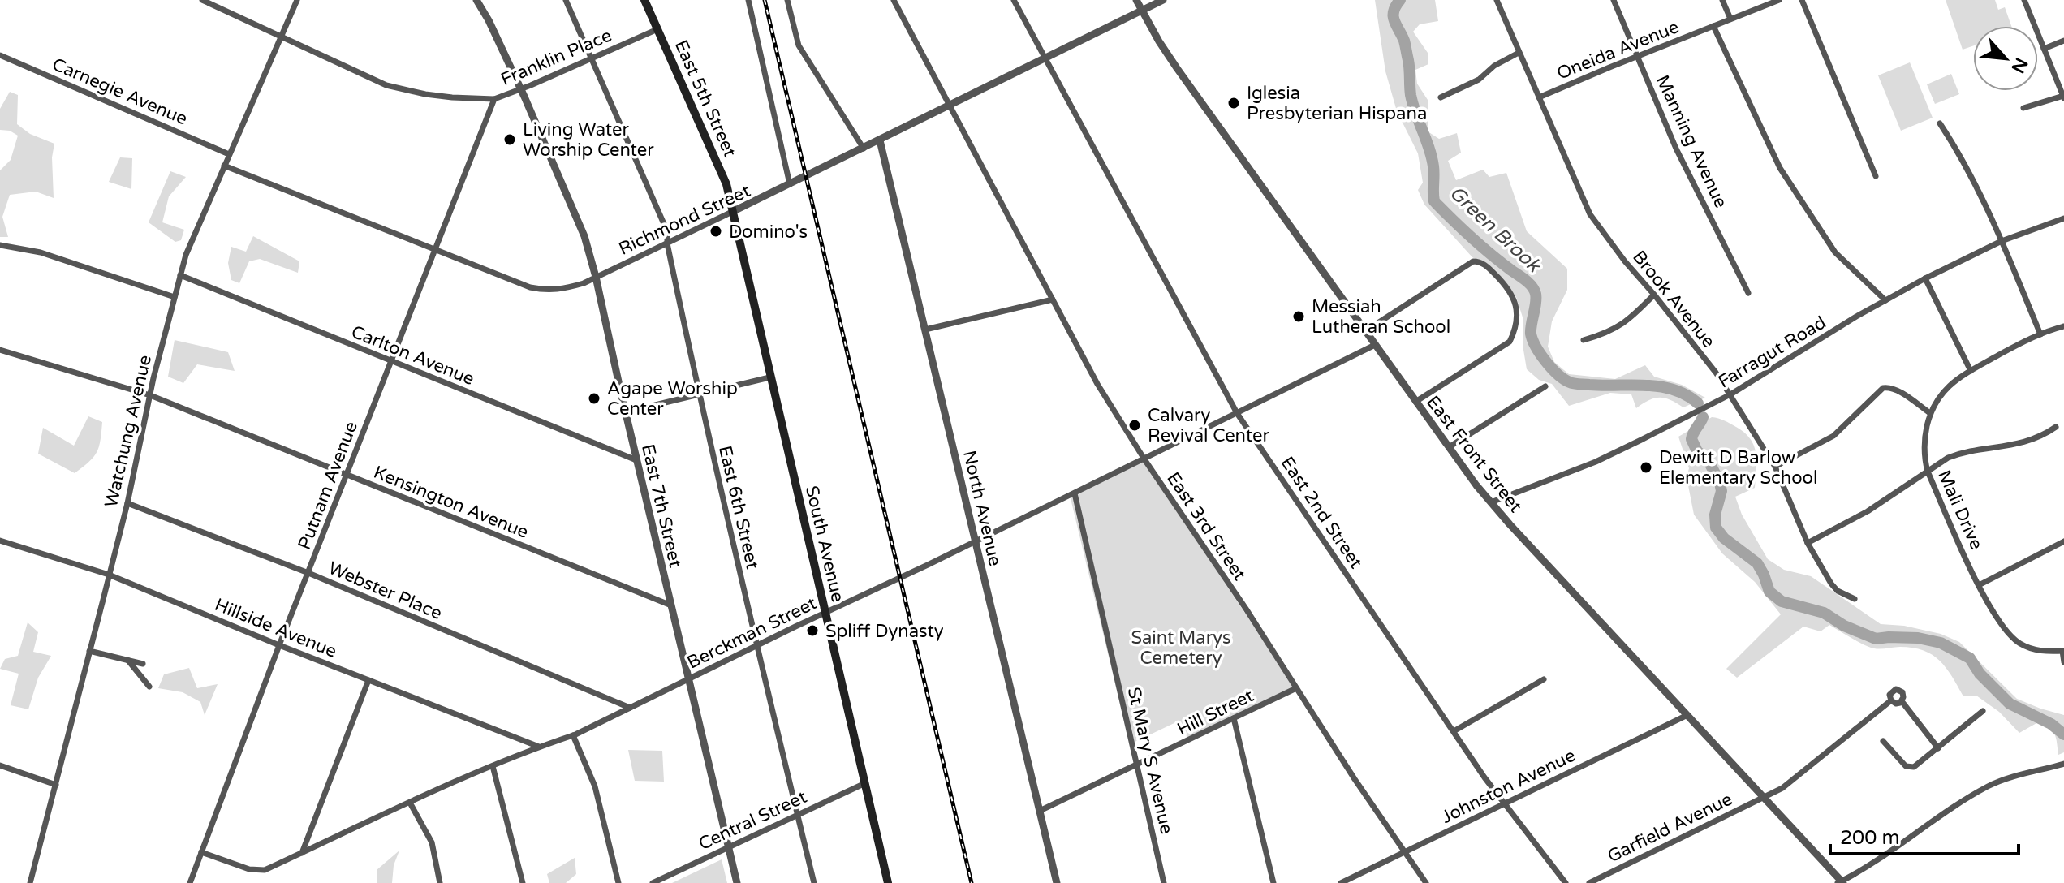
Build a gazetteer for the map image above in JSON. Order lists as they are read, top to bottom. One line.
{"streets":{"main road":["East 5th Street","South Avenue"],"street":["Oneida Avenue","Franklin Place","Carnegie Avenue","Manning Avenue","Richmond Street","Brook Avenue","Farragut Road","Carlton Avenue","Watchung Avenue","East Front Street","Putnam Avenue","Kensington Avenue","East 7th Street","East 6th Street","North Avenue","Mali Drive","East 2nd Street","East 3rd Street","Webster Place","Hillside Avenue","Berckman Street","Hill Street","St Mary S Avenue","Johnston Avenue","Central Street","Garfield Avenue"]},"crossings":[["Oneida Avenue","Manning Avenue"],["Oneida Avenue","Brook Avenue"],["Franklin Place","East 5th Street"],["Franklin Place","Watchung Avenue"],["Franklin Place","Putnam Avenue"],["Franklin Place","East 7th Street"],["Franklin Place","East 6th Street"],["Carnegie Avenue","Watchung Avenue"],["East 5th Street","Richmond Street"],["East 5th Street","South Avenue"],["Richmond Street","Watchung Avenue"],["Richmond Street","East Front Street"],["Richmond Street","Putnam Avenue"],["Richmond Street","East 7th Street"],["Richmond Street","East 6th Street"],["Richmond Street","North Avenue"],["Richmond Street","East 2nd Street"],["Richmond Street","East 3rd Street"],["Richmond Street","South Avenue"],["Brook Avenue","Farragut Road"],["Farragut Road","East Front Street"],["Carlton Avenue","Watchung Avenue"],["Carlton Avenue","Putnam Avenue"],["Carlton Avenue","East 7th Street"],["Watchung Avenue","Kensington Avenue"],["Watchung Avenue","Webster Place"],["Watchung Avenue","Hillside Avenue"],["East Front Street","Berckman Street"],["East Front Street","Johnston Avenue"],["East Front Street","Garfield Avenue"],["Putnam Avenue","Kensington Avenue"],["Putnam Avenue","Webster Place"],["Putnam Avenue","Hillside Avenue"],["Putnam Avenue","Berckman Street"],["Kensington Avenue","East 7th Street"],["East 7th Street","Berckman Street"],["East 7th Street","Central Street"],["East 6th Street","Berckman Street"],["East 6th Street","Central Street"],["North Avenue","Berckman Street"],["North Avenue","Hill Street"],["East 2nd Street","Berckman Street"],["East 2nd Street","Johnston Avenue"],["East 3rd Street","Berckman Street"],["East 3rd Street","Hill Street"],["East 3rd Street","Johnston Avenue"],["South Avenue","Berckman Street"],["South Avenue","Central Street"],["Webster Place","Berckman Street"],["Hillside Avenue","Berckman Street"],["Berckman Street","St Mary S Avenue"],["Hill Street","St Mary S Avenue"]],"water":["Green Brook"],"parks":["Saint Marys Cemetery"],"places":["Iglesia Presbyterian Hispana","Living Water Worship Center","Domino's","Messiah Lutheran School","Agape Worship Center","Calvary Revival Center","Dewitt D Barlow Elementary School","Spliff Dynasty"],"scale_bar":"200 m","north":"bottom right"}
